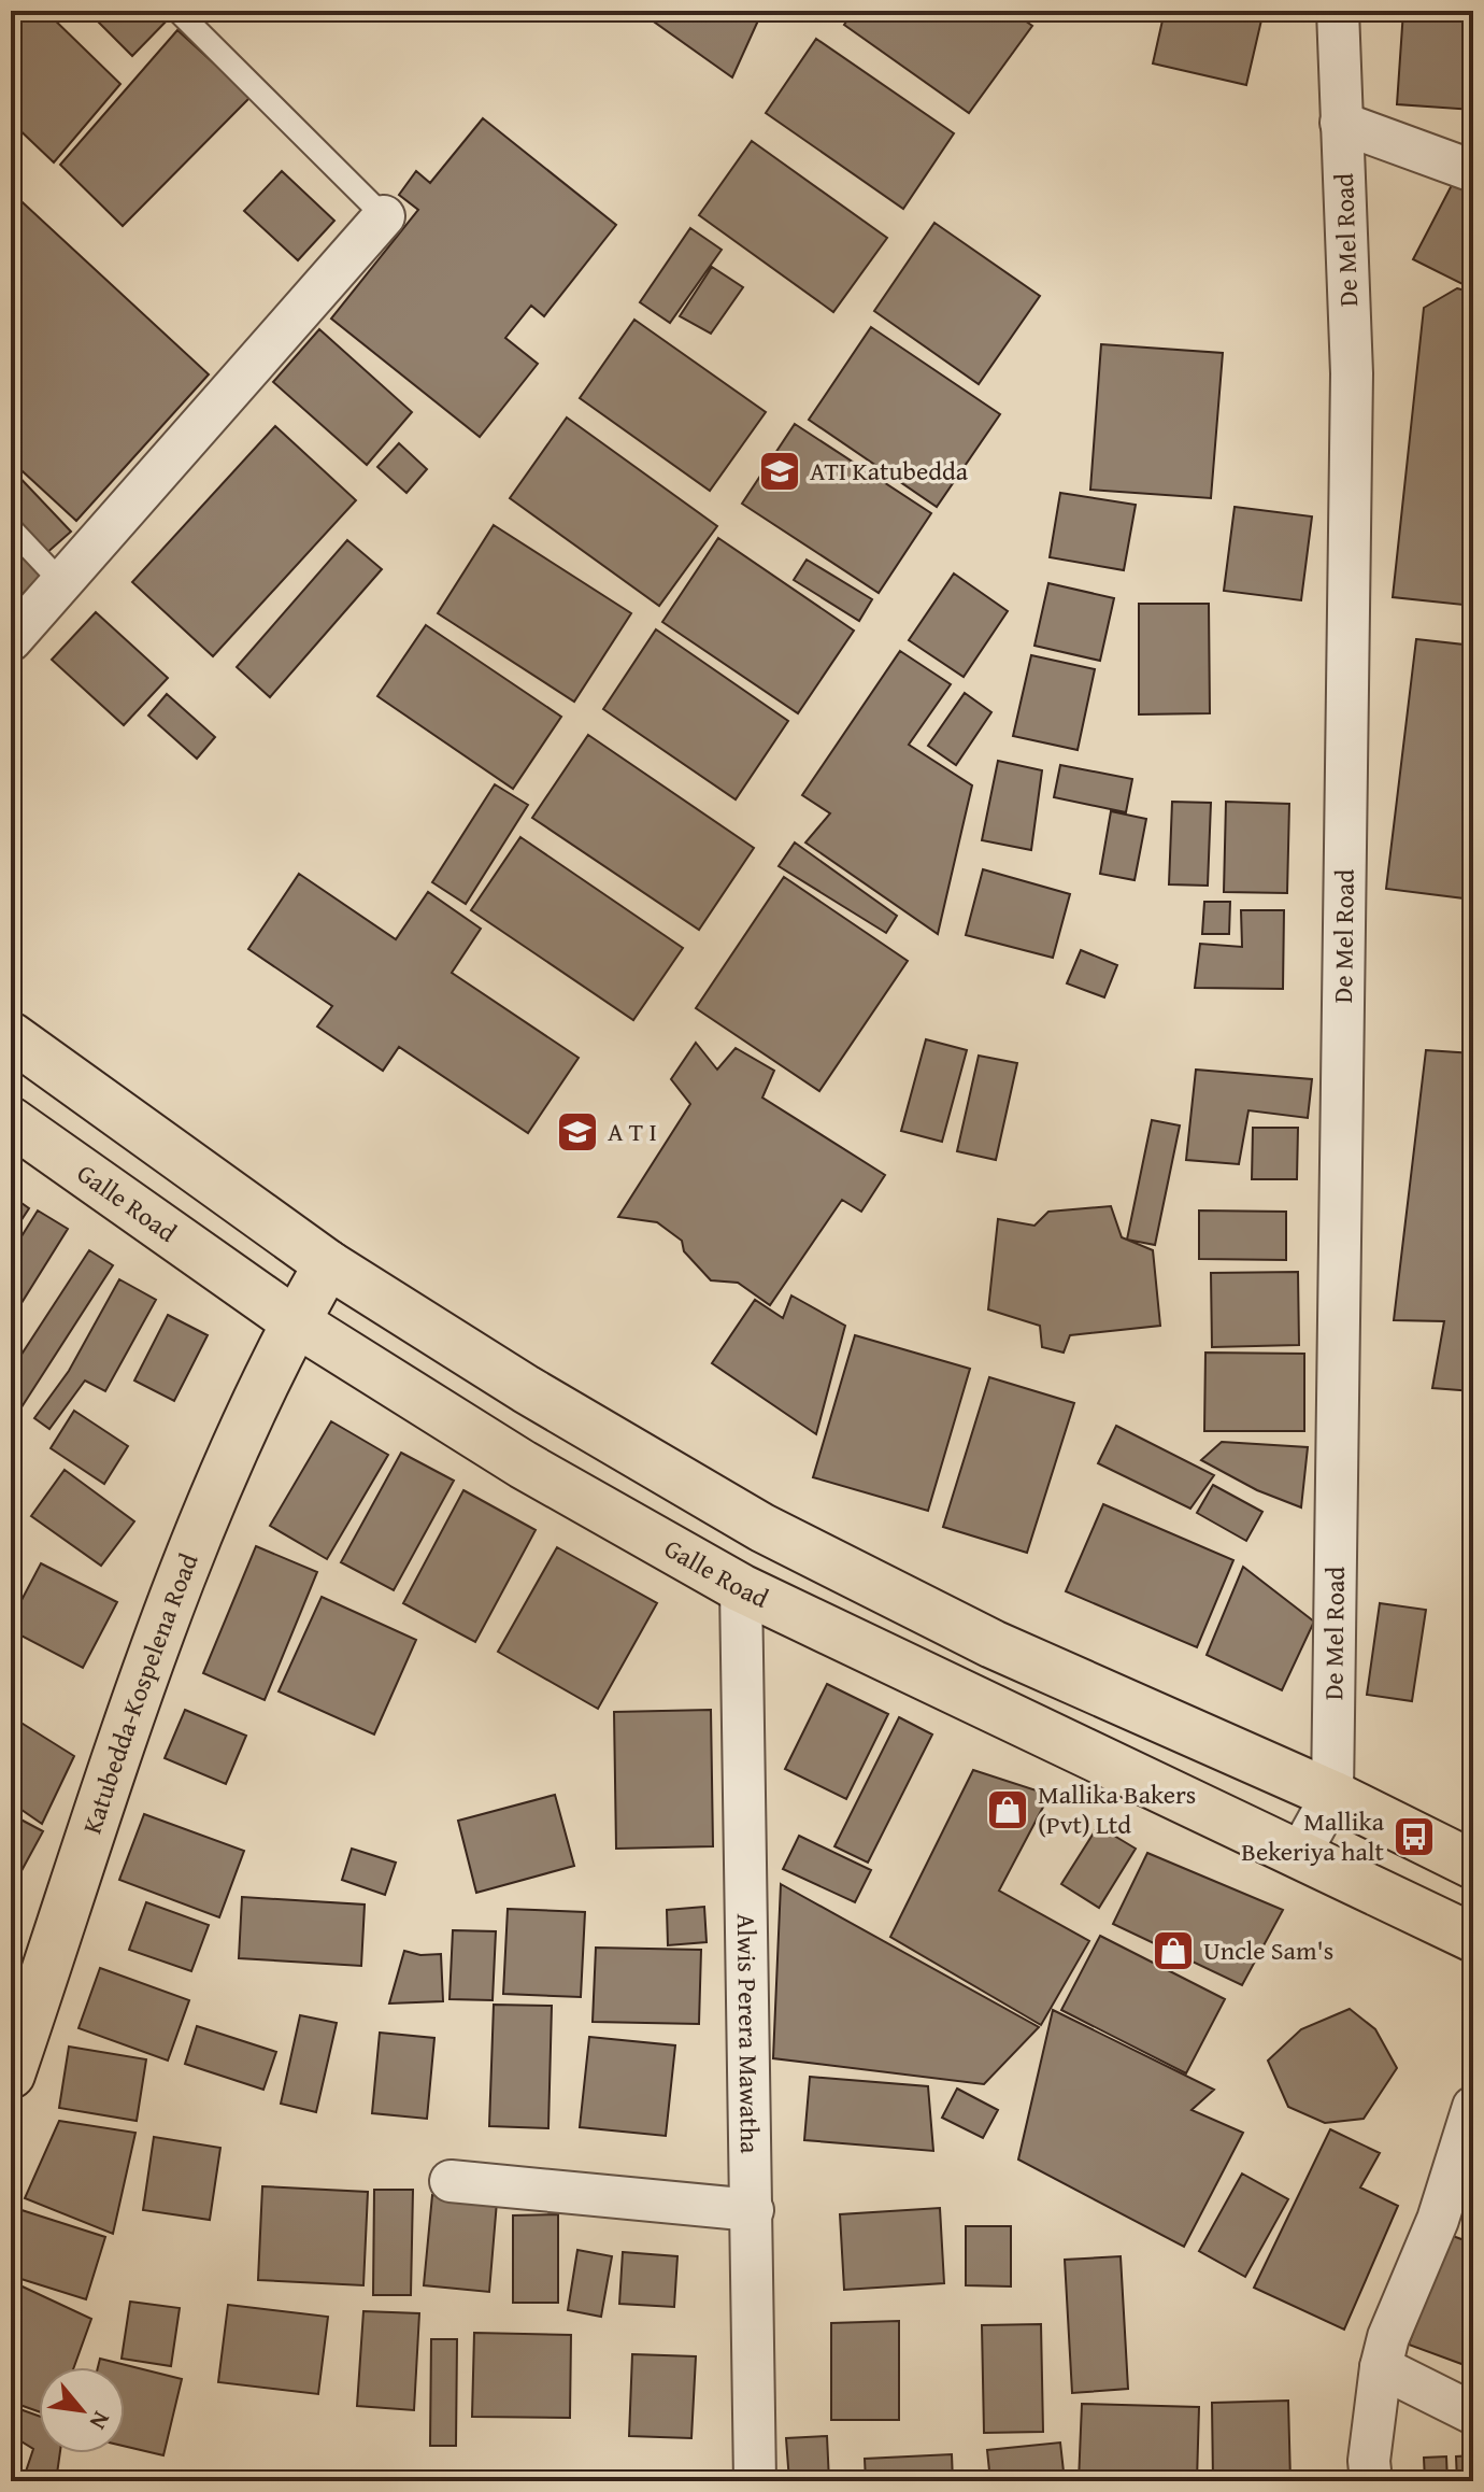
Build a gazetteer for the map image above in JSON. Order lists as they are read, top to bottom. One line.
{"streets":{"main road":["Galle Road","Katubedda-Kospelena Road"],"street":["De Mel Road","Alwis Perera Mawatha"]},"crossings":[["De Mel Road","Galle Road"],["Galle Road","Katubedda-Kospelena Road"],["Galle Road","Alwis Perera Mawatha"]],"places":{"school or university":["ATI Katubedda","A T I"],"shop":["Mallika Bakers (Pvt) Ltd","Uncle Sam's"],"bus stop":["Mallika Bekeriya halt"]},"north":"bottom right"}
